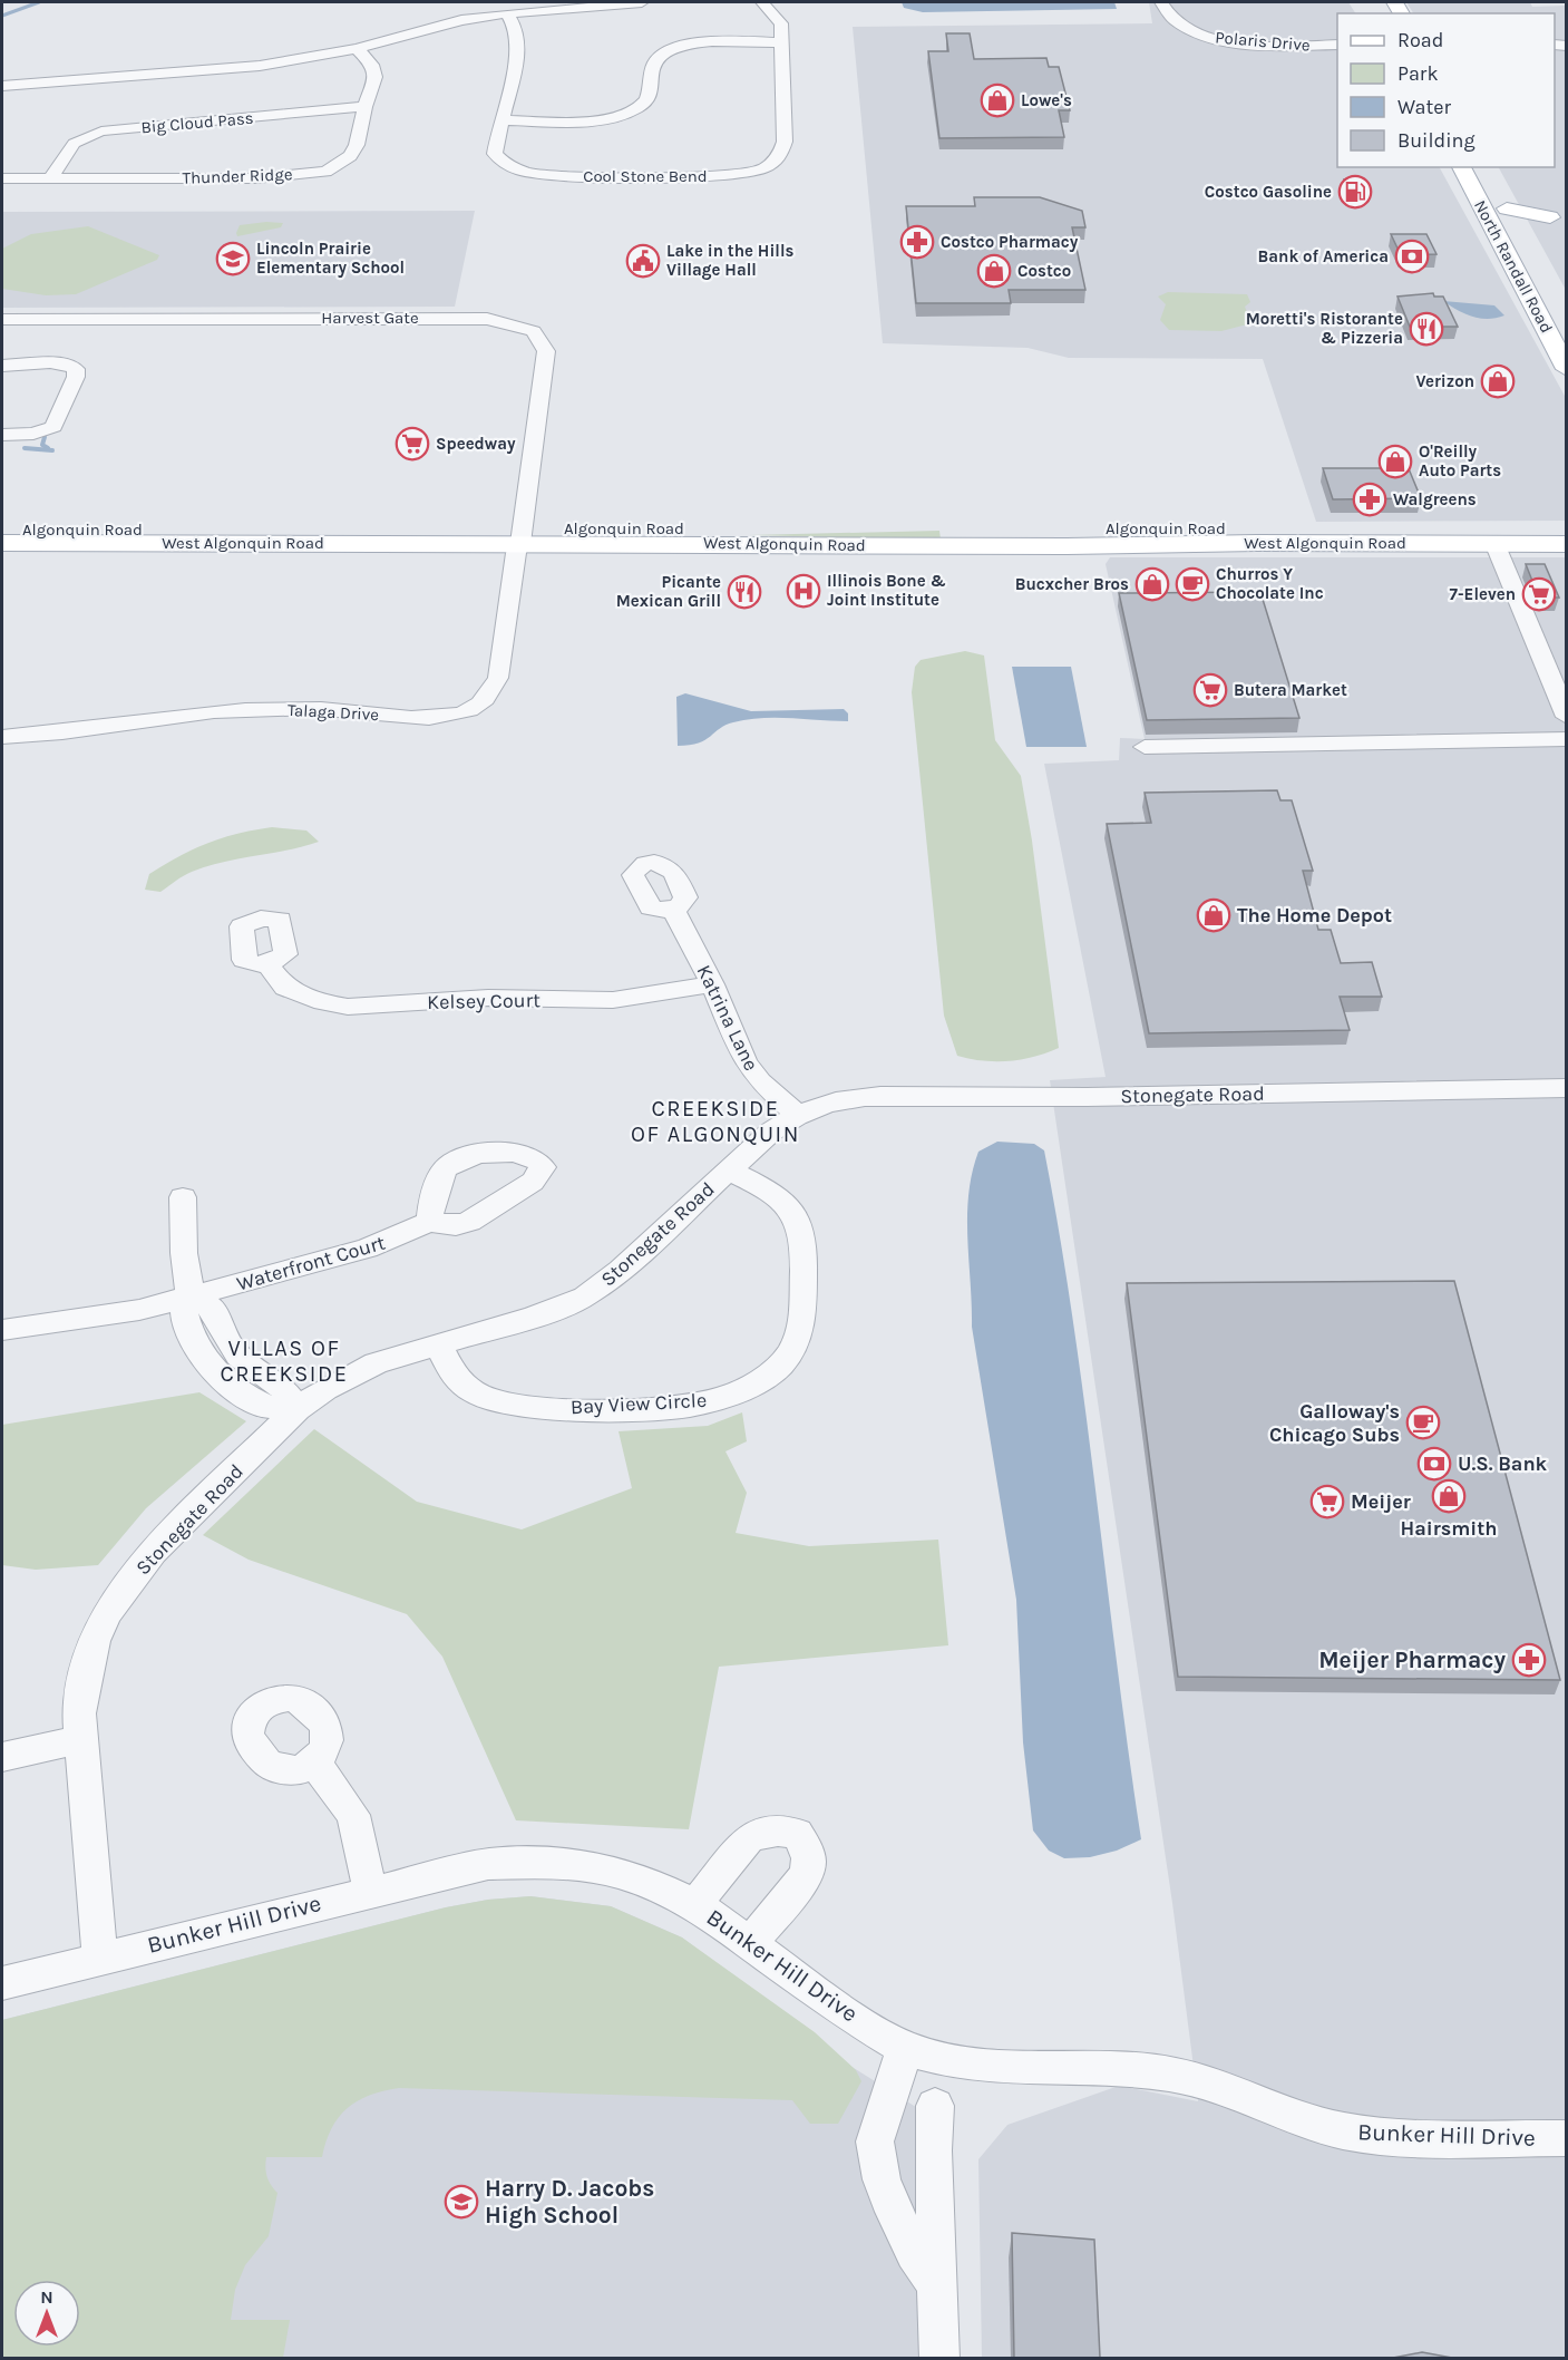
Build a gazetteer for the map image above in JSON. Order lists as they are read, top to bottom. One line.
{"streets":{"main road":["North Randall Road","Algonquin Road","West Algonquin Road"],"street":["Polaris Drive","Big Cloud Pass","Thunder Ridge","Cool Stone Bend","Harvest Gate","Talaga Drive","Kelsey Court","Katrina Lane","Stonegate Road","Waterfront Court","Bay View Circle","Bunker Hill Drive"]},"crossings":[["Big Cloud Pass","Thunder Ridge"],["Harvest Gate","Algonquin Road"],["Harvest Gate","West Algonquin Road"],["Harvest Gate","Talaga Drive"],["Algonquin Road","West Algonquin Road"],["Algonquin Road","Talaga Drive"],["West Algonquin Road","Talaga Drive"],["Kelsey Court","Katrina Lane"],["Katrina Lane","Stonegate Road"],["Stonegate Road","Bay View Circle"],["Stonegate Road","Bunker Hill Drive"]],"districts":["CREEKSIDE OF ALGONQUIN","VILLAS OF CREEKSIDE"],"places":{"shop":["Lowe's","Costco","Verizon","O'Reilly Auto Parts","Bucxcher Bros","The Home Depot","Hairsmith"],"fuel station":["Costco Gasoline"],"pharmacy":["Costco Pharmacy","Walgreens","Meijer Pharmacy"],"bank":["Bank of America","U.S. Bank"],"school or university":["Lincoln Prairie Elementary School","Harry D. Jacobs High School"],"public building":["Lake in the Hills Village Hall"],"restaurant":["Moretti's Ristorante & Pizzeria","Picante Mexican Grill"],"supermarket":["Speedway","7-Eleven","Butera Market","Meijer"],"cafe":["Churros Y Chocolate Inc","Galloway's Chicago Subs"],"hospital":["Illinois Bone & Joint Institute"]},"legend":["Road","Park","Water","Building"],"north":"top"}
